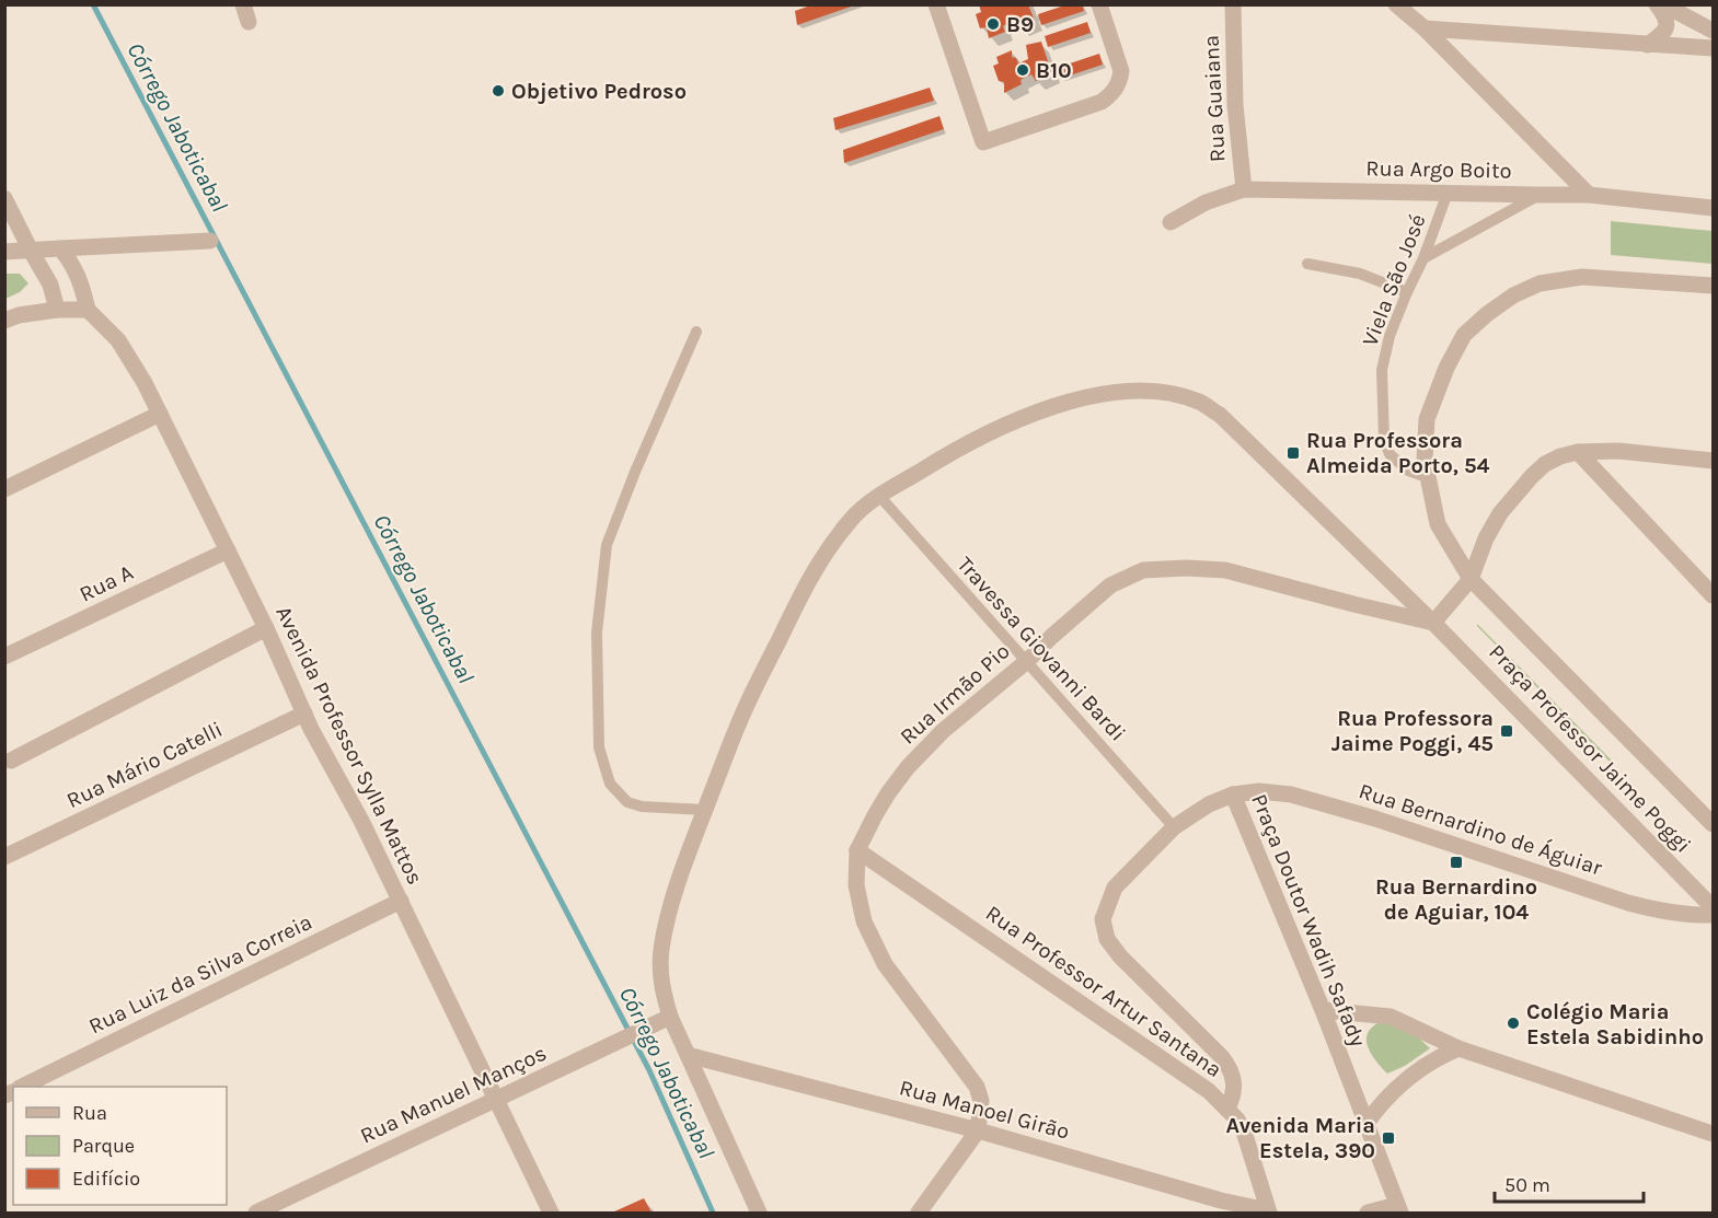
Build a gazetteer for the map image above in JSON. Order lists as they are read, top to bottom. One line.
{"streets":{"street":["Rua Guaiana","Rua Argo Boito","Rua A","Rua Irmão Pio","Avenida Professor Sylla Mattos","Praça Professor Jaime Poggi","Rua Mário Catelli","Rua Bernardino de Águiar","Praça Doutor Wadih Safady","Rua Luiz da Silva Correia","Rua Professor Artur Santana","Rua Manuel Manços","Rua Manoel Girão"],"lane":["Viela São José","Travessa Giovanni Bardi"]},"crossings":[["Rua Guaiana","Rua Argo Boito"],["Rua Argo Boito","Viela São José"],["Viela São José","Praça Professor Jaime Poggi"],["Rua A","Avenida Professor Sylla Mattos"],["Travessa Giovanni Bardi","Rua Irmão Pio"],["Travessa Giovanni Bardi","Praça Professor Jaime Poggi"],["Travessa Giovanni Bardi","Praça Doutor Wadih Safady"],["Rua Irmão Pio","Praça Professor Jaime Poggi"],["Rua Irmão Pio","Rua Professor Artur Santana"],["Rua Irmão Pio","Rua Manoel Girão"],["Avenida Professor Sylla Mattos","Rua Mário Catelli"],["Avenida Professor Sylla Mattos","Rua Luiz da Silva Correia"],["Avenida Professor Sylla Mattos","Rua Manuel Manços"],["Praça Professor Jaime Poggi","Rua Manuel Manços"],["Praça Professor Jaime Poggi","Rua Manoel Girão"],["Rua Bernardino de Águiar","Praça Doutor Wadih Safady"],["Praça Doutor Wadih Safady","Rua Professor Artur Santana"],["Rua Professor Artur Santana","Rua Manoel Girão"]],"water":["Córrego Jaboticabal"],"places":{"other":["B9","B10","Objetivo Pedroso","Colégio Maria Estela Sabidinho"],"transit":["Rua Professora Almeida Porto, 54","Rua Professora Jaime Poggi, 45","Rua Bernardino de Aguiar, 104","Avenida Maria Estela, 390"]},"legend":["Rua","Parque","Edifício"],"scale_bar":"50 m"}
